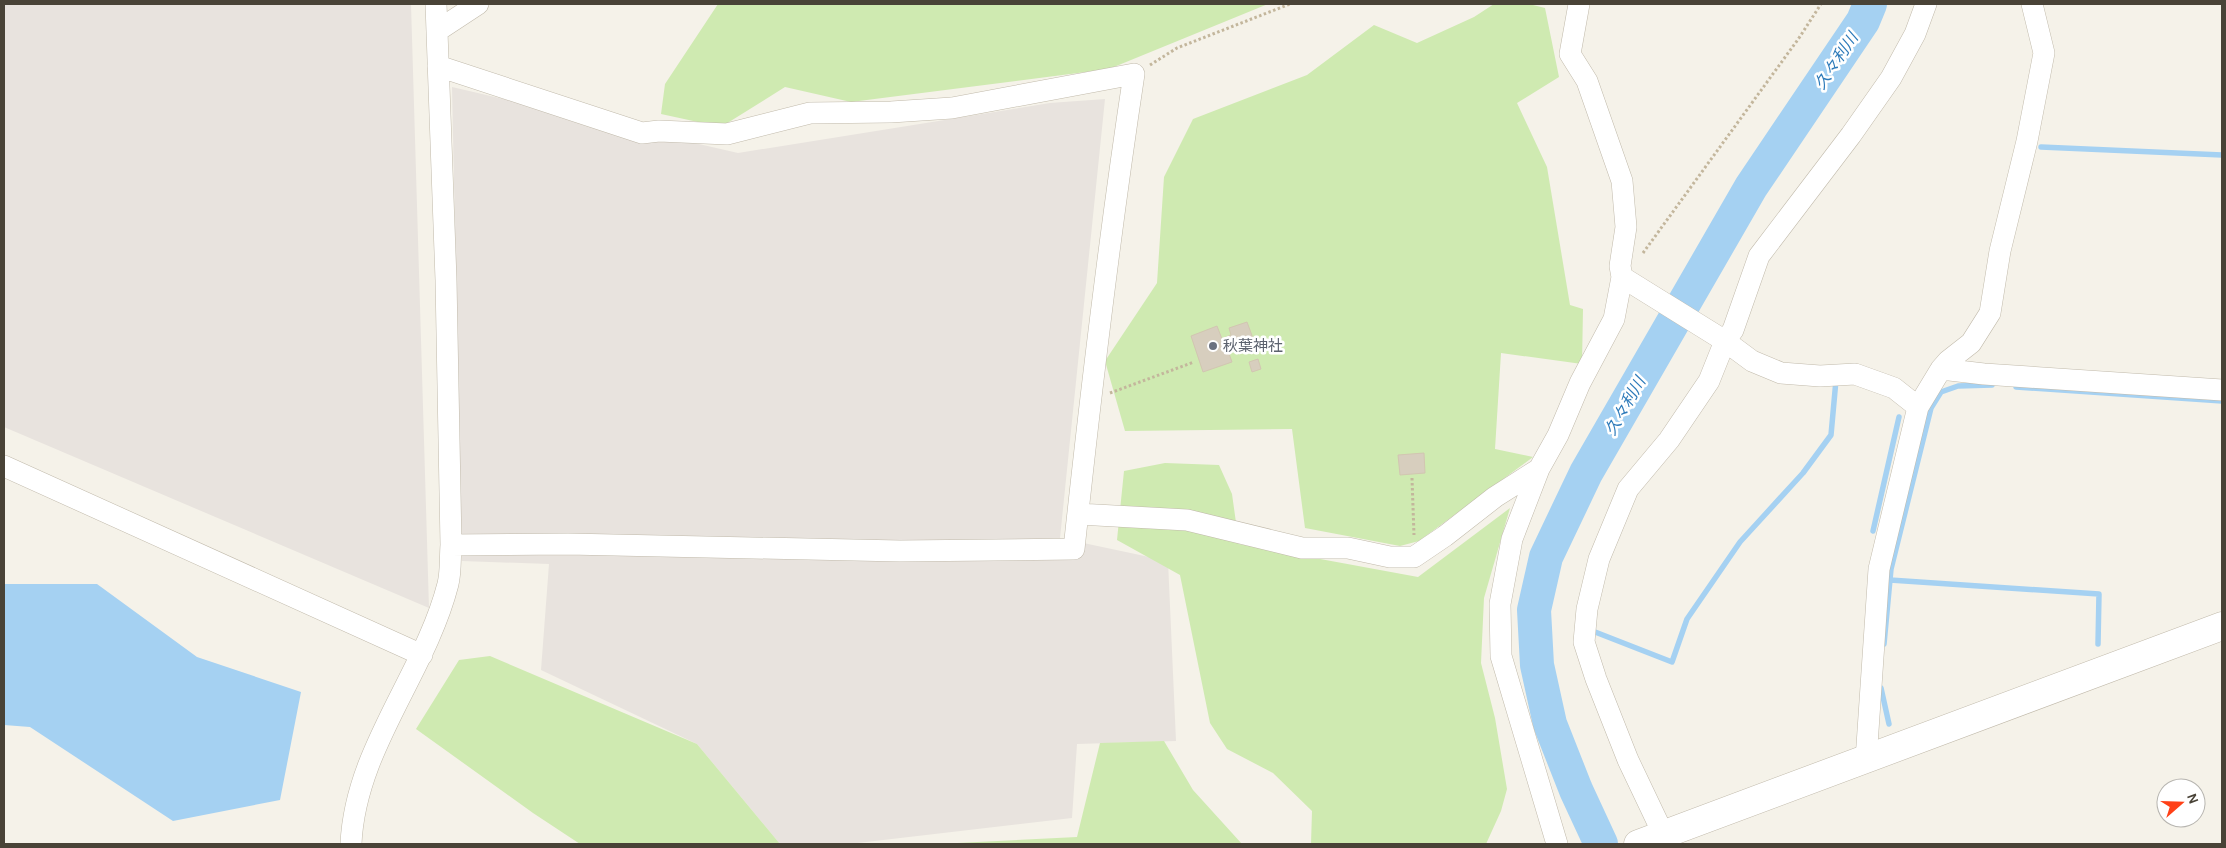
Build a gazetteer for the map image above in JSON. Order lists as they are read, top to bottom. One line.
{"water":["久々利川"],"places":["秋葉神社"],"north":"right"}
